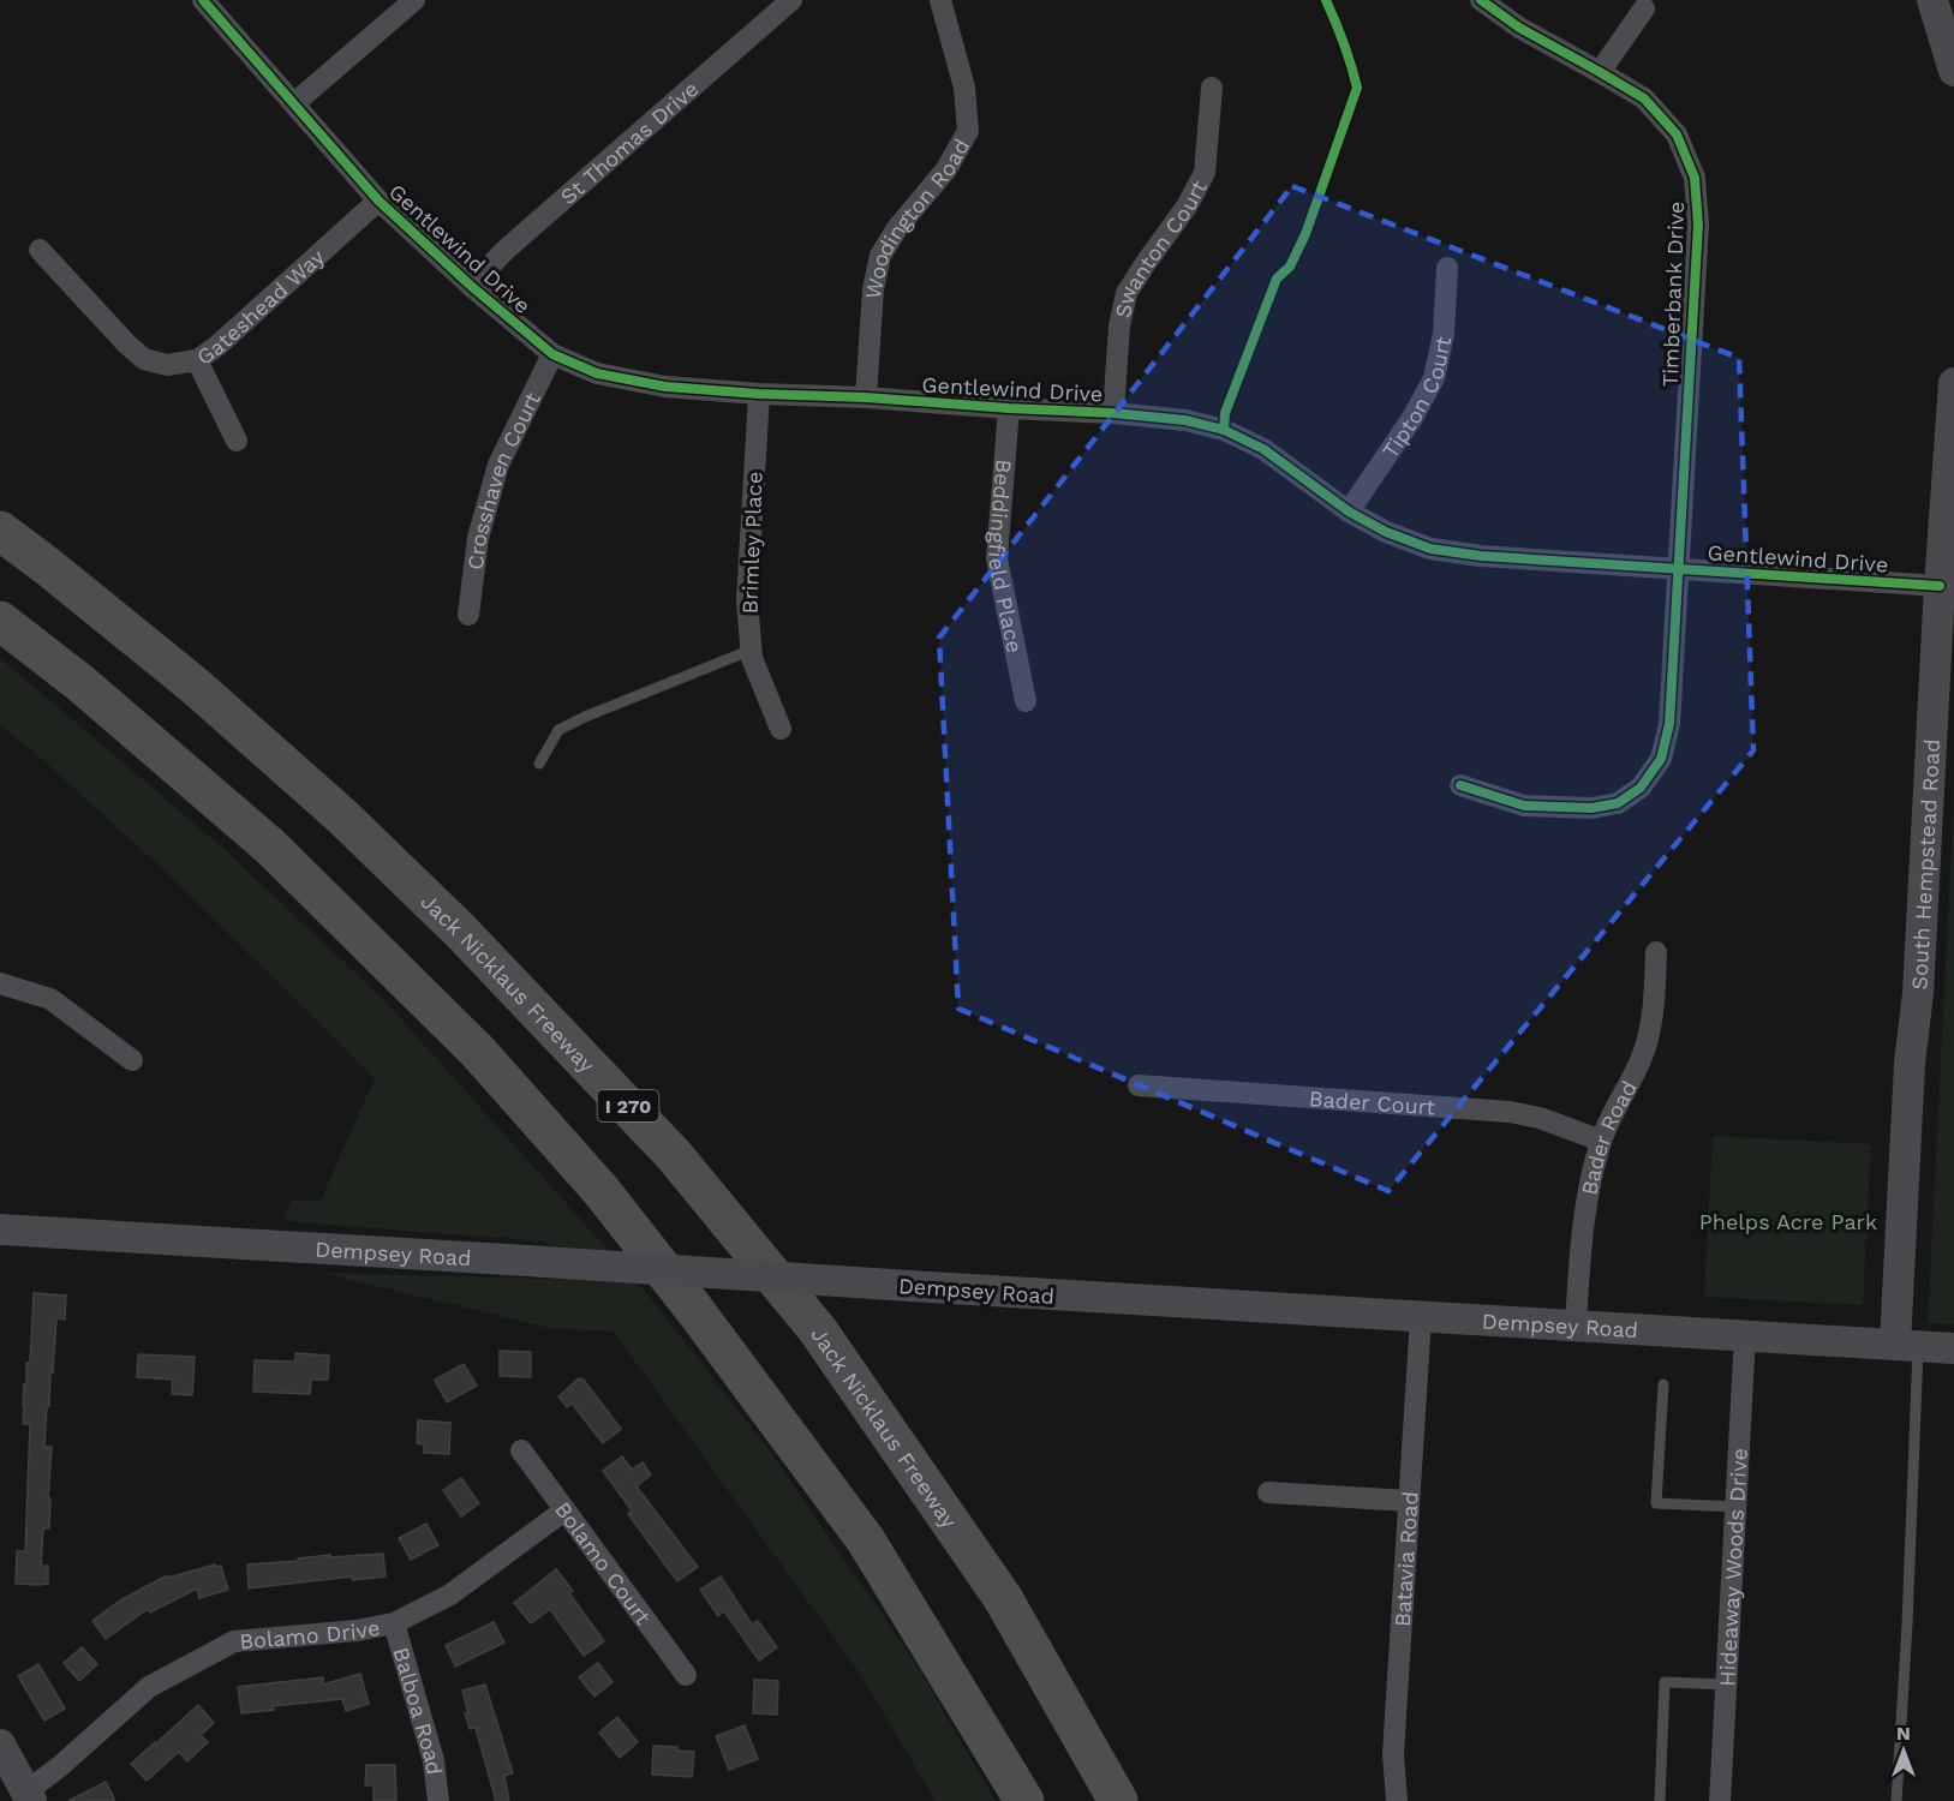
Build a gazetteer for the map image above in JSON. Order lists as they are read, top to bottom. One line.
{"streets":{"highway":["Jack Nicklaus Freeway","I 270"],"main road":["South Hempstead Road","Dempsey Road"],"street":["St Thomas Drive","Woodington Road","Gentlewind Drive","Swanton Court","Timberbank Drive","Gateshead Way","Tipton Court","Crosshaven Court","Brimley Place","Beddingfield Place","Bader Court","Bader Road","Batavia Road","Bolamo Court","Hideaway Woods Drive","Bolamo Drive","Balboa Road"]},"crossings":[["St Thomas Drive","Gentlewind Drive"],["Woodington Road","Gentlewind Drive"],["Gentlewind Drive","Swanton Court"],["Gentlewind Drive","Timberbank Drive"],["Gentlewind Drive","Gateshead Way"],["Gentlewind Drive","Tipton Court"],["Gentlewind Drive","Crosshaven Court"],["Gentlewind Drive","Brimley Place"],["Gentlewind Drive","Beddingfield Place"],["Gentlewind Drive","South Hempstead Road"],["South Hempstead Road","Dempsey Road"],["Bader Court","Bader Road"],["Bader Road","Dempsey Road"],["Dempsey Road","Batavia Road"],["Dempsey Road","Hideaway Woods Drive"],["Bolamo Court","Bolamo Drive"],["Bolamo Drive","Balboa Road"]],"parks":["Phelps Acre Park"],"north":"top"}
